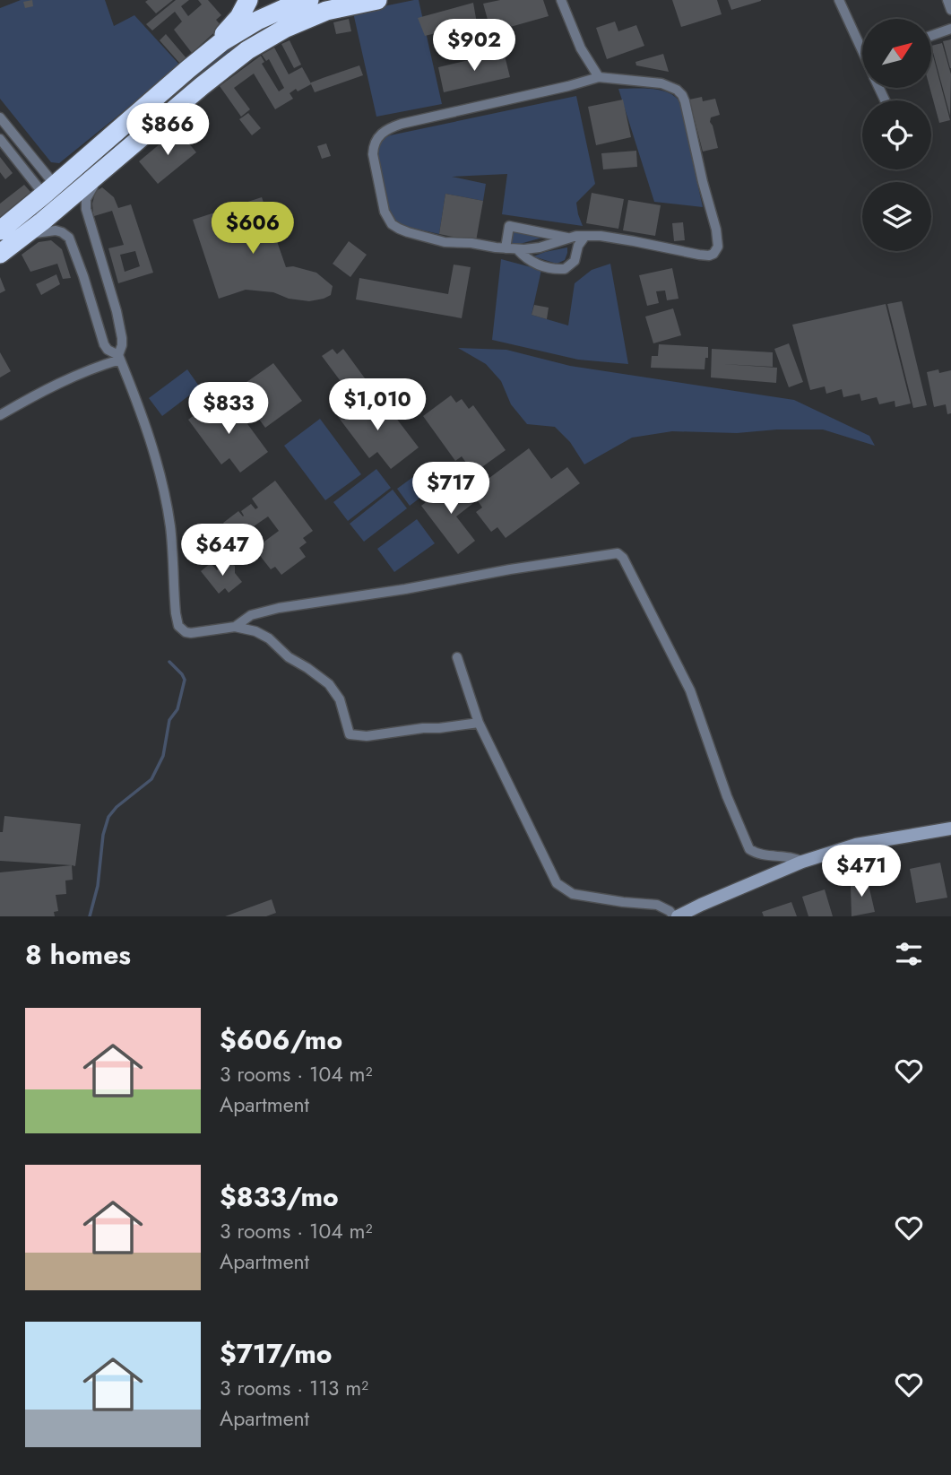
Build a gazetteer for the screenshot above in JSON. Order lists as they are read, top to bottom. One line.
{"north":"top right","page":{"price":["$902","$866","$606","$1,010","$833","$717","$647","$471"],"heading":"8 homes","list":[{"name":"$606/mo","note":"3 rooms · 104 m² · Apartment"},{"name":"$833/mo","note":"3 rooms · 104 m² · Apartment"},{"name":"$717/mo","note":"3 rooms · 113 m² · Apartment"}]}}
